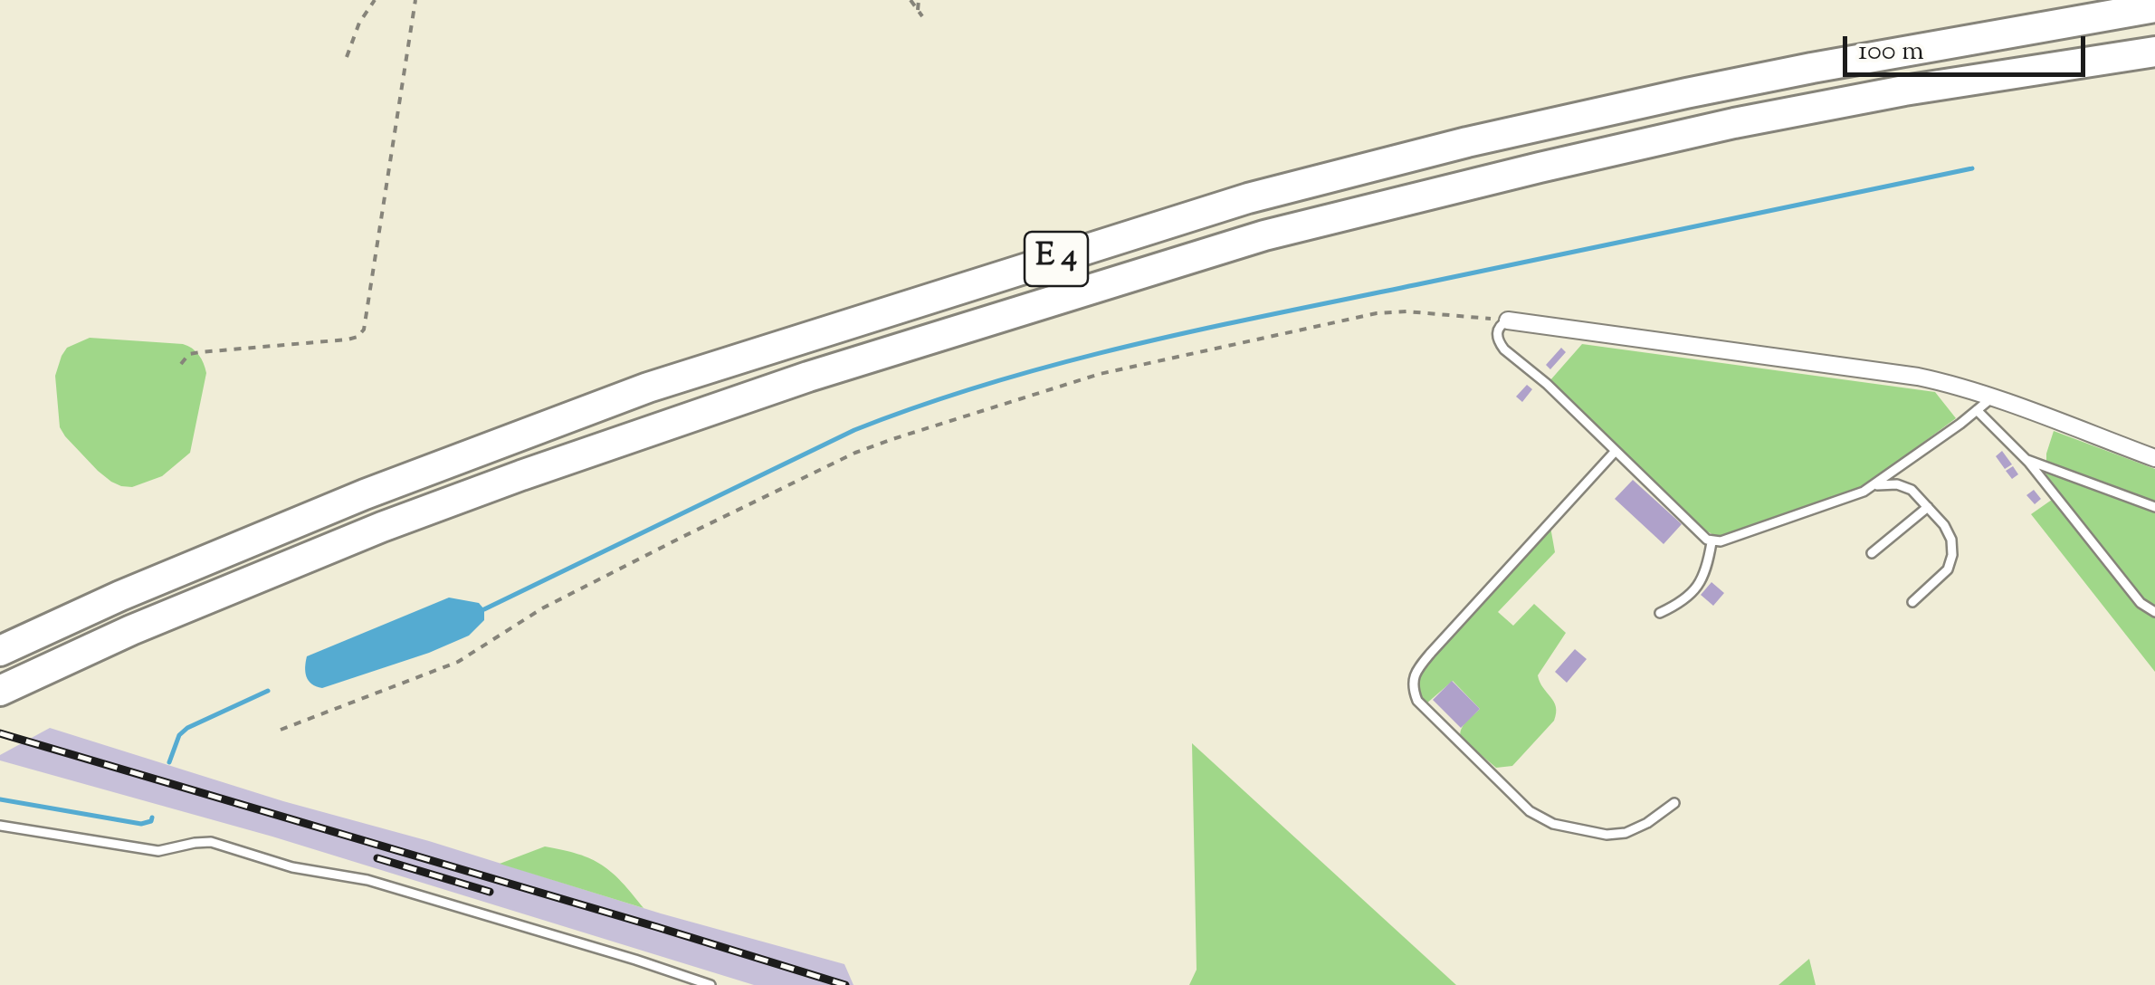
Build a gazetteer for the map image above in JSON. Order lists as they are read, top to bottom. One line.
{"streets":{"highway":["E 4"]},"scale_bar":"100 m"}
